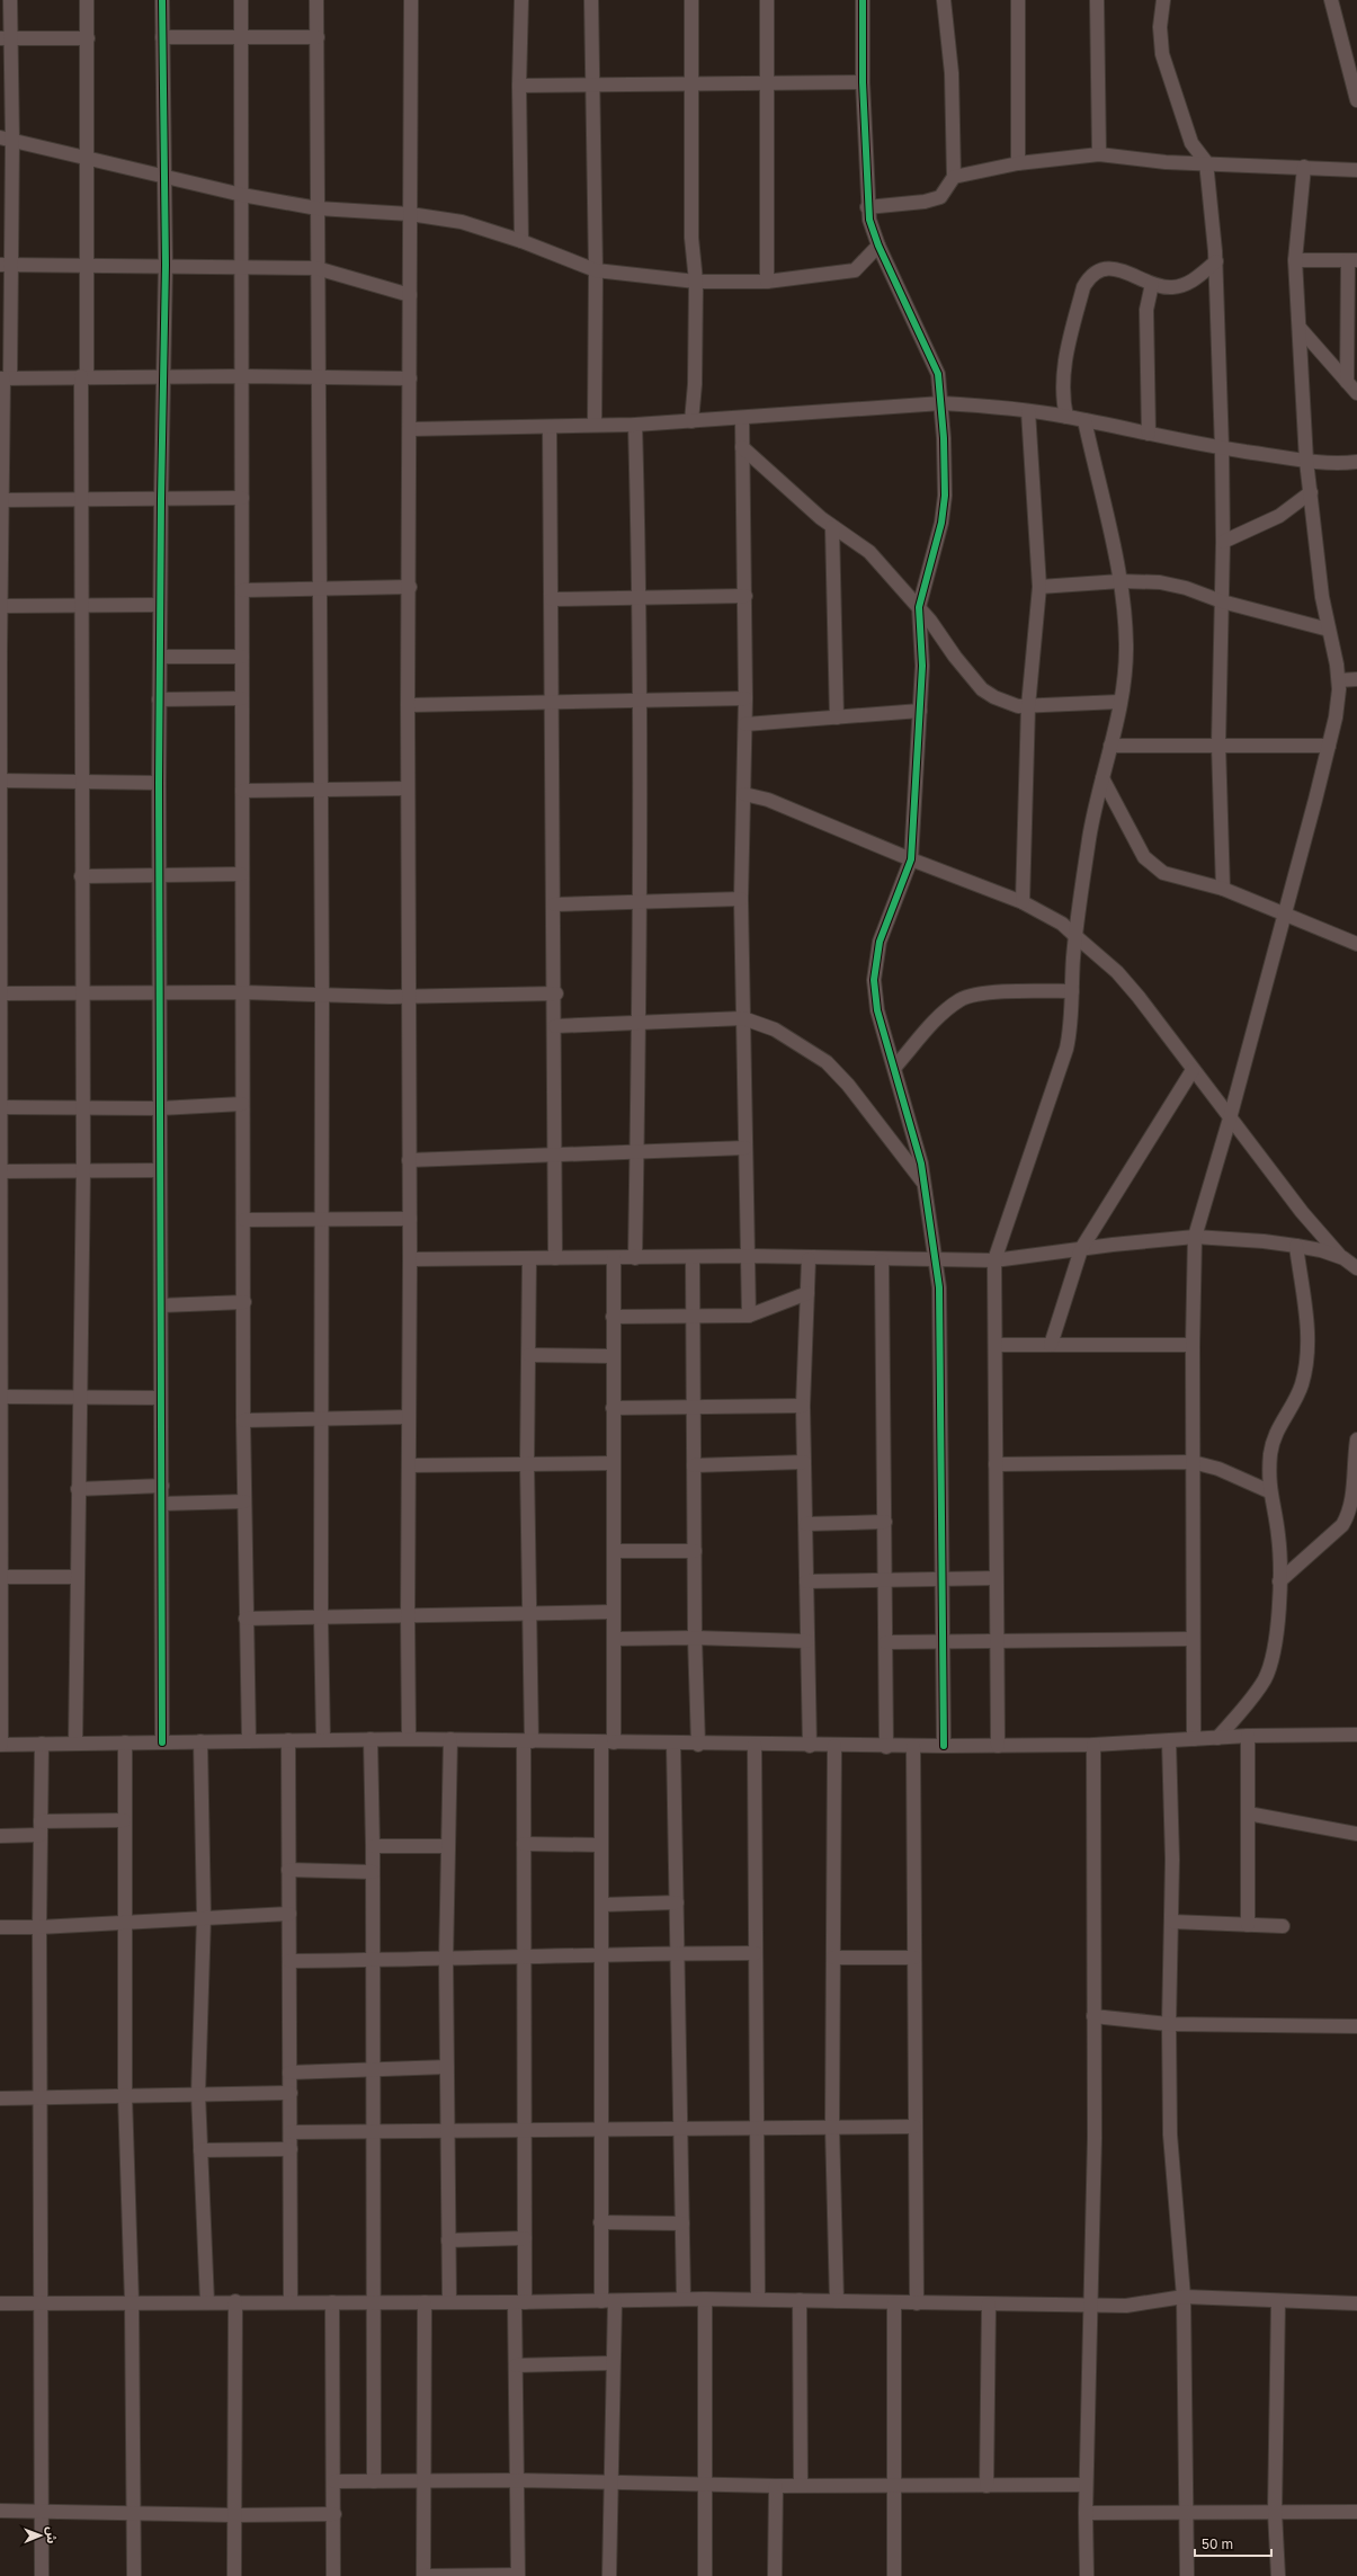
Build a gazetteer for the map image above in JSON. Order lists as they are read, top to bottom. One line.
{"scale_bar":"50 m","north":"right"}
